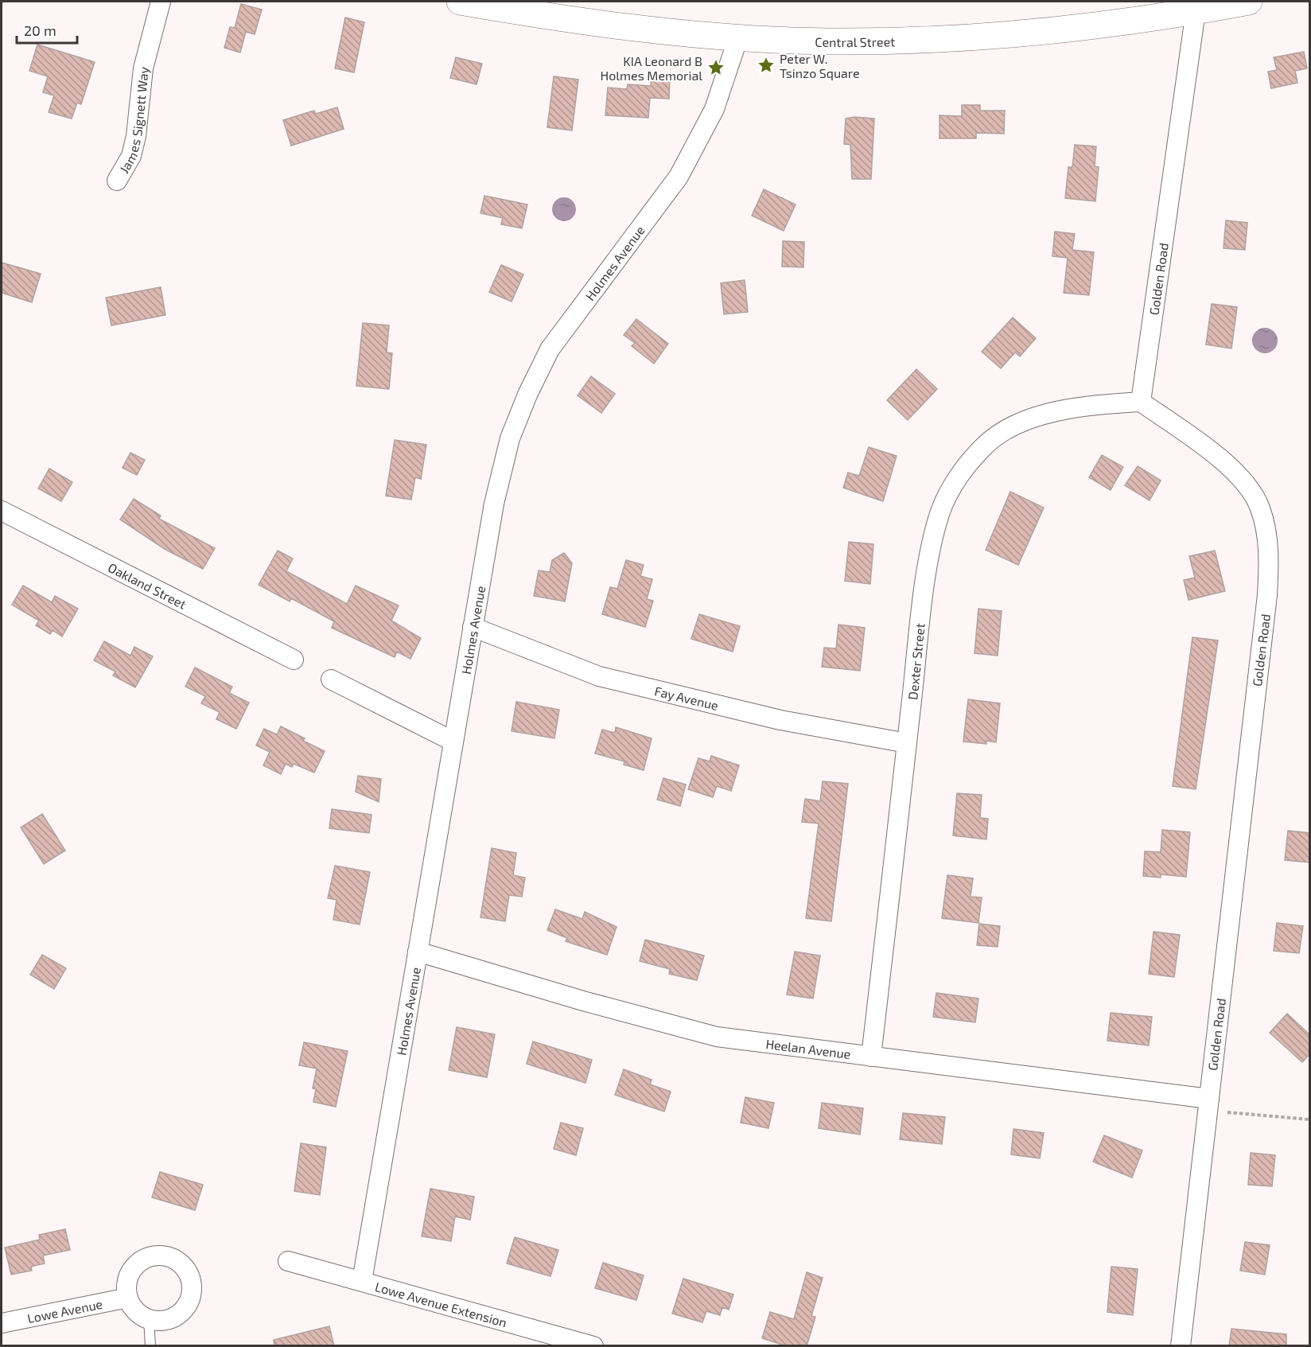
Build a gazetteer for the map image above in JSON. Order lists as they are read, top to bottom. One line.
{"streets":{"main road":["Central Street"],"street":["James Signett Way","Holmes Avenue","Golden Road","Oakland Street","Dexter Street","Fay Avenue","Heelan Avenue","Lowe Avenue Extension","Lowe Avenue"]},"crossings":[["Central Street","Holmes Avenue"],["Central Street","Golden Road"],["Holmes Avenue","Fay Avenue"],["Holmes Avenue","Heelan Avenue"],["Holmes Avenue","Lowe Avenue Extension"],["Golden Road","Dexter Street"],["Golden Road","Heelan Avenue"],["Dexter Street","Fay Avenue"],["Dexter Street","Heelan Avenue"]],"places":{"place":["Peter W. Tsinzo Square","KIA Leonard B Holmes Memorial"]},"scale_bar":"20 m"}
